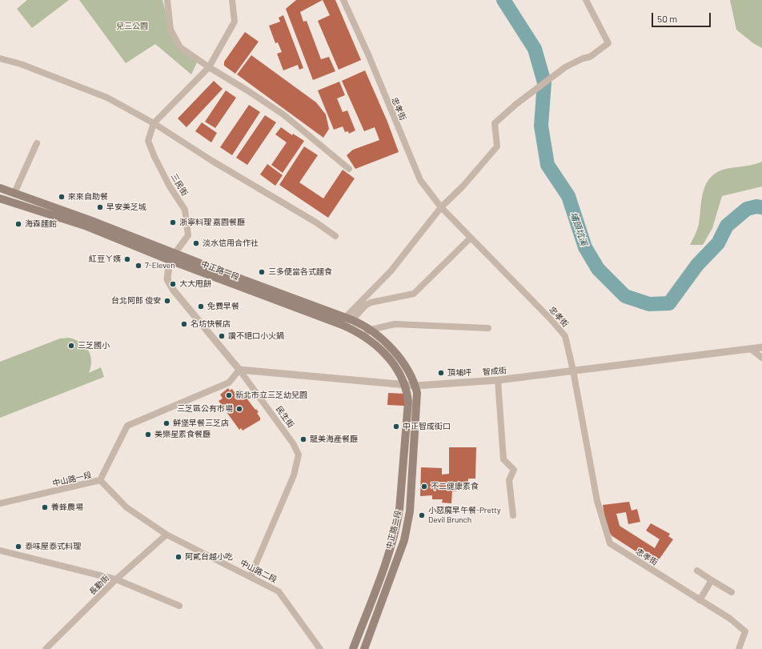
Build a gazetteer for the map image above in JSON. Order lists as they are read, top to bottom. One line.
{"streets":{"main road":["中正路一段","中正路二段"],"street":["忠孝街","三民街","智成街","民生街","中山路一段","中山路二段","長勤街"]},"crossings":[["忠孝街","智成街"],["三民街","中正路一段"],["三民街","民生街"],["中正路一段","智成街"],["中正路一段","民生街"],["中正路一段","中正路二段"],["智成街","民生街"],["智成街","中正路二段"],["民生街","中山路二段"],["中山路一段","中山路二段"],["中山路一段","長勤街"],["中山路二段","長勤街"]],"water":["埔頭坑溪"],"parks":["兒三公園"],"places":["來來自助餐","早安美芝城","浙寧料理 嘉園餐廳","海森麵館","淡水信用合作社","紅豆ㄚ姨","7-Eleven","三多便當各式麵食","大大甩餅","台北阿郎 俊安","免費早餐","名坊快餐店","讚不絕口小火鍋","三芝國小","頂埔坪","新北市立三芝幼兒園","三芝區公有市場","鮮堡早餐三芝店","中正智成街口","美樂星素食餐廳","龍美海產餐廳","不二健康素食","養蜂農場","小惡魔早午餐-Pretty Devil Brunch","泰味屋泰式料理","阿貳台越小吃"],"scale_bar":"50 m"}
